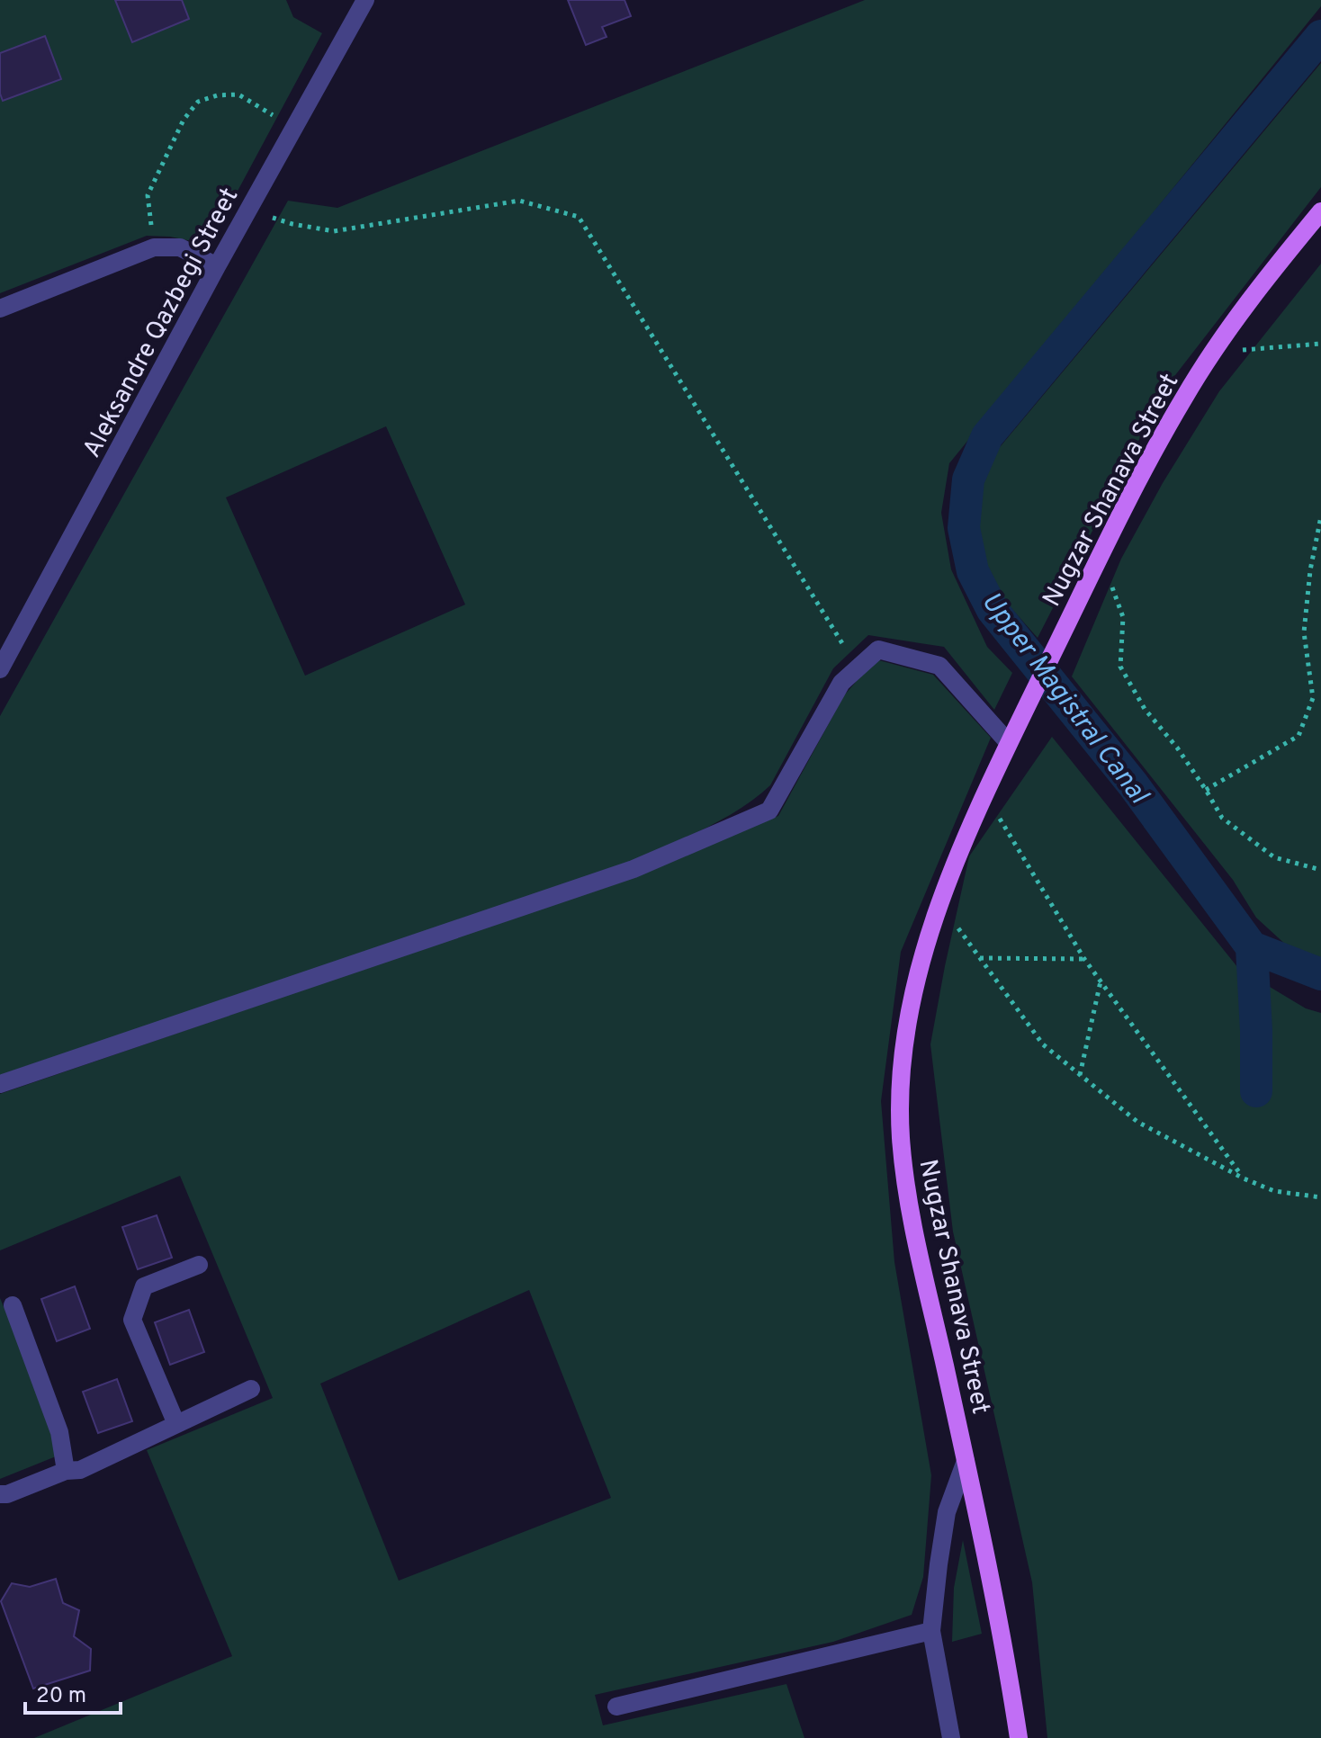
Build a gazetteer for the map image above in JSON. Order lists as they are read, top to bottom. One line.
{"streets":{"main road":["Nugzar Shanava Street"],"street":["Aleksandre Qazbegi Street"]},"water":["Upper Magistral Canal"],"scale_bar":"20 m"}
